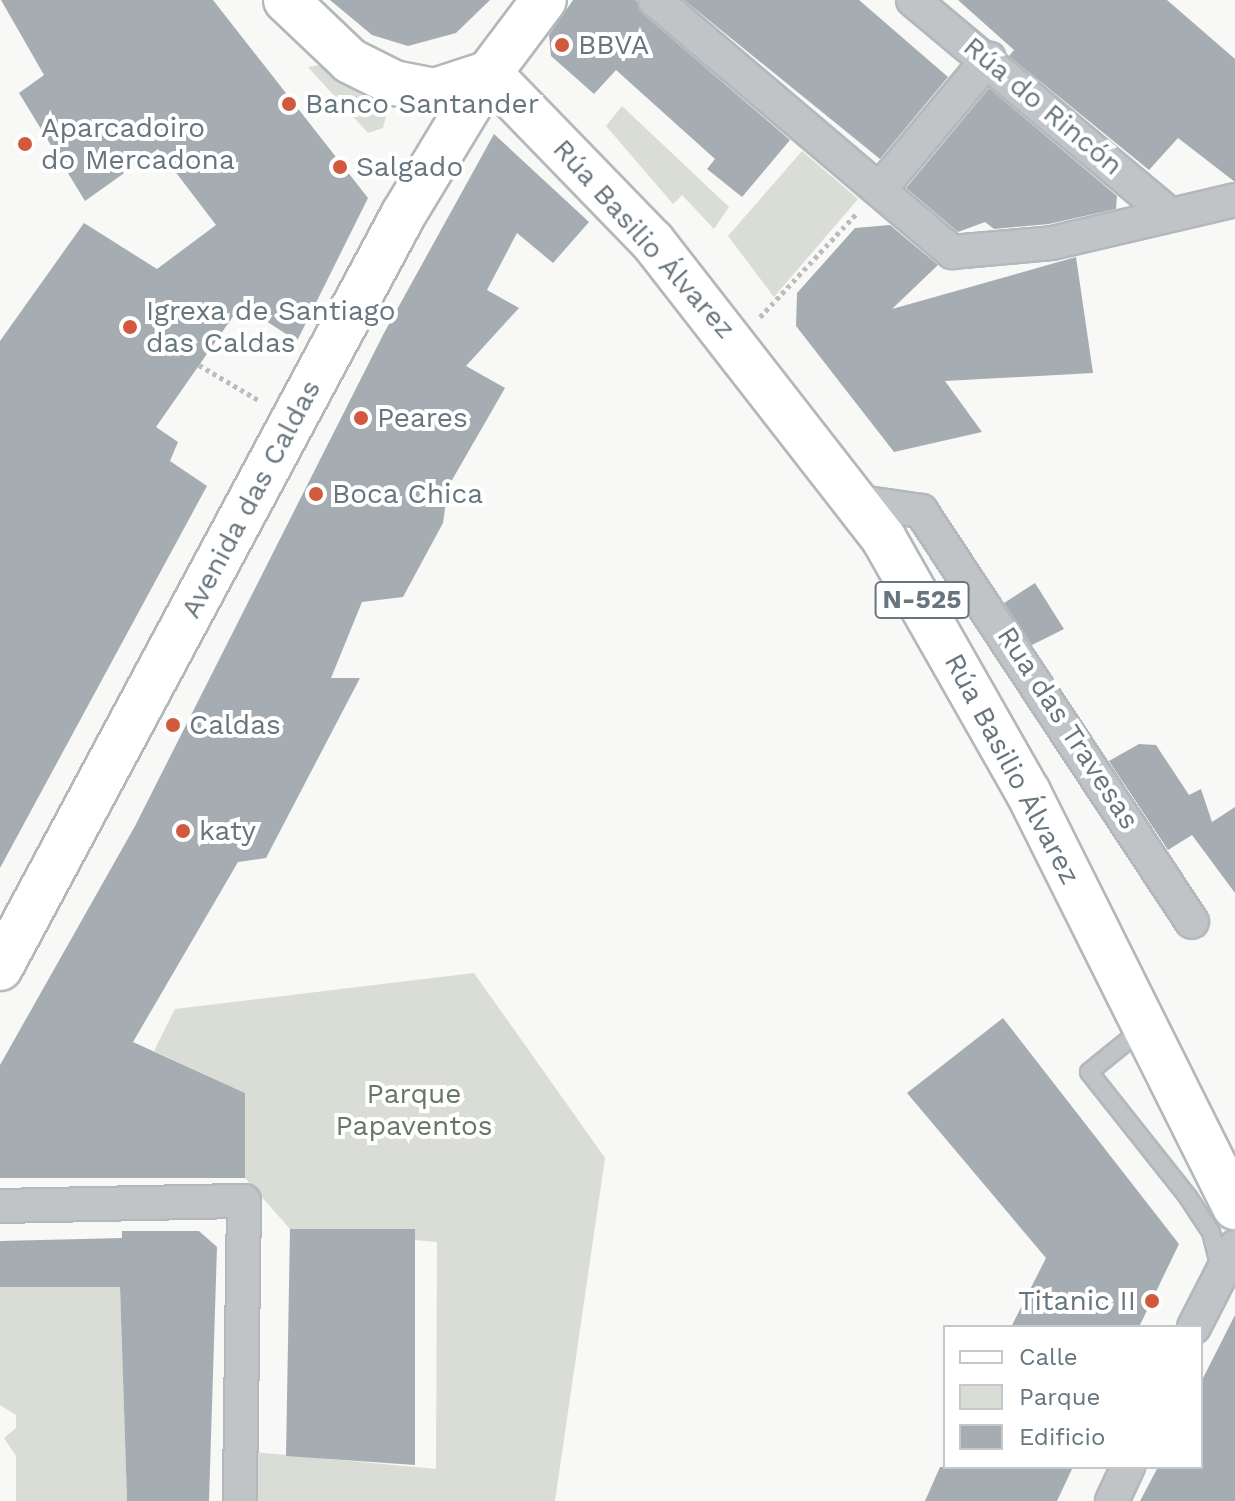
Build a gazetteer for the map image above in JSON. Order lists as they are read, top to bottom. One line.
{"streets":{"main road":["Rúa Basilio Álvarez","Avenida das Caldas","N-525"],"street":["Rúa do Rincón","Rua das Travesas"]},"crossings":[["Rúa Basilio Álvarez","Avenida das Caldas"],["Rúa Basilio Álvarez","Rua das Travesas"]],"parks":["Parque Papaventos"],"places":["BBVA","Banco Santander","Aparcadoiro do Mercadona","Salgado","Igrexa de Santiago das Caldas","Peares","Boca Chica","Caldas","katy","Titanic II"],"legend":["Calle","Parque","Edificio"]}
